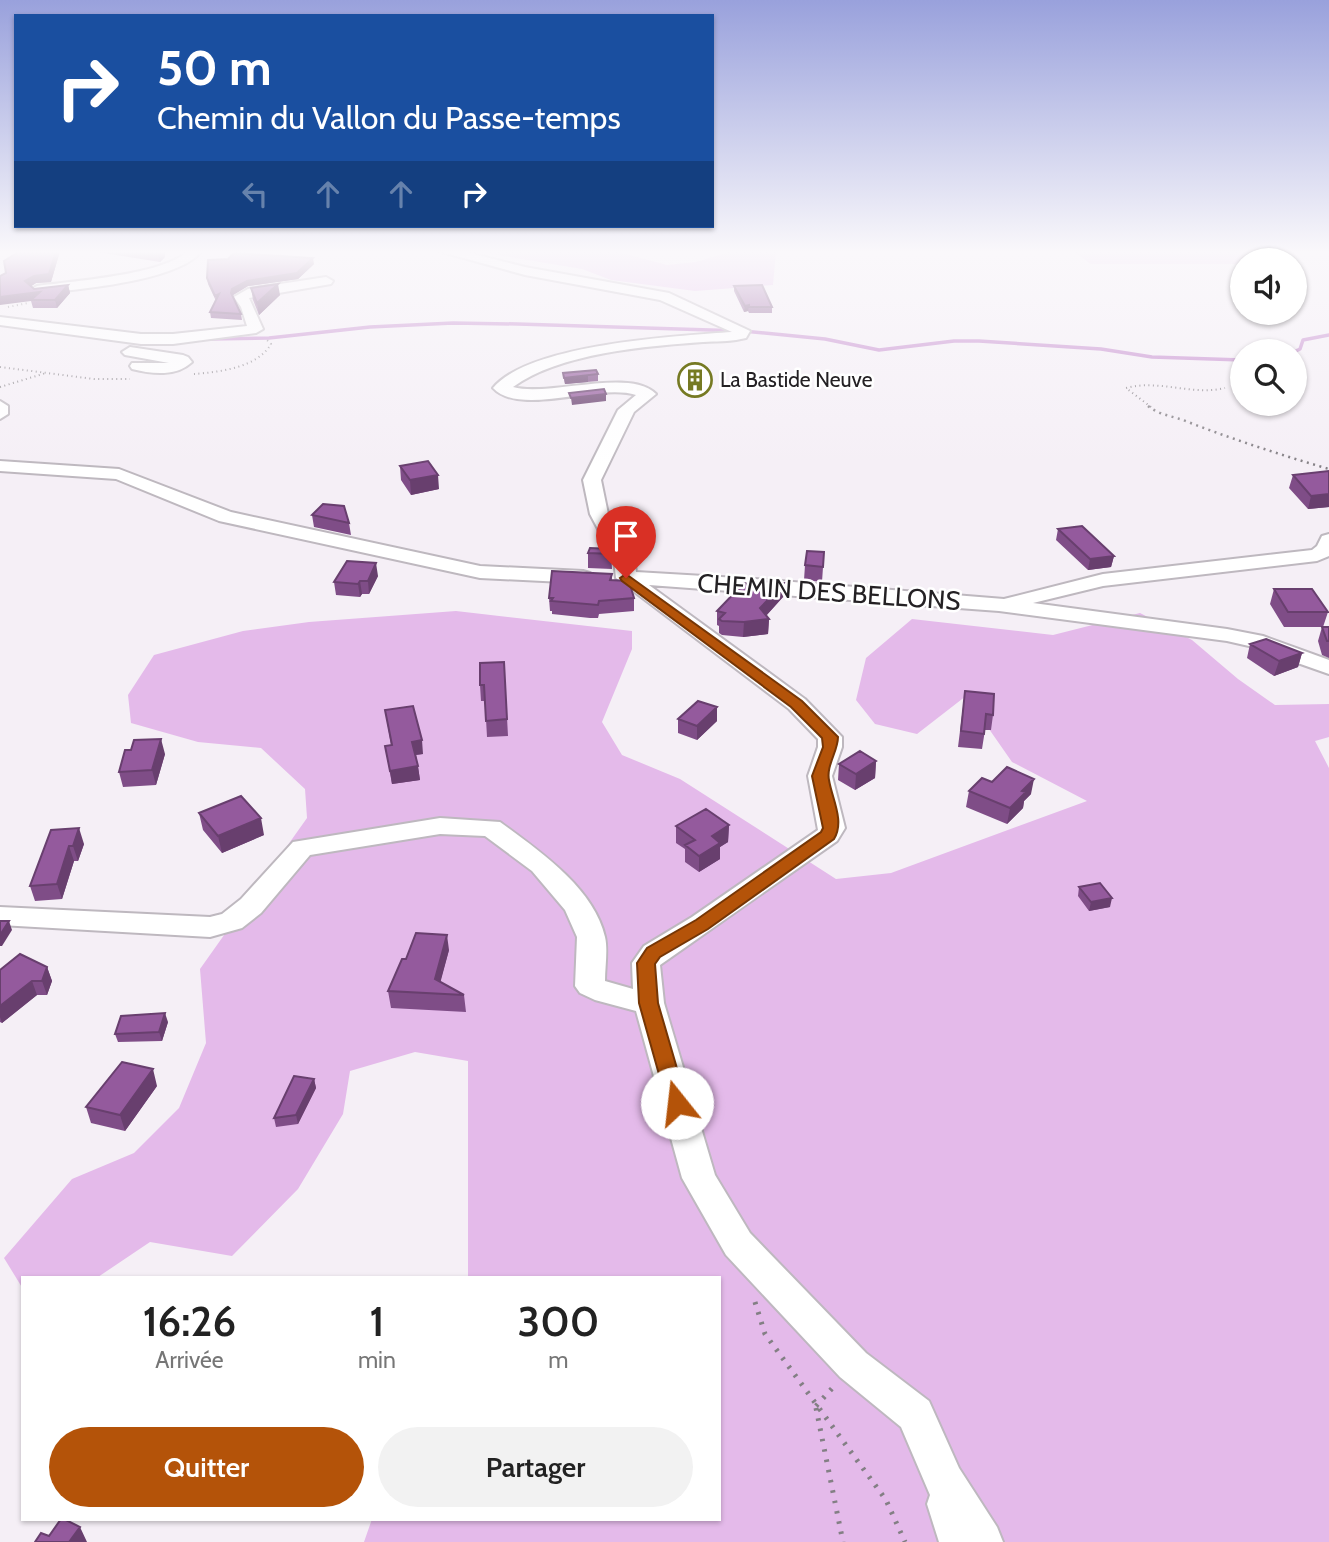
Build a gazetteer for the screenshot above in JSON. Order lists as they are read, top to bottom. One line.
{"streets":{"street":["CHEMIN DES BELLONS"]},"places":{"building":["La Bastide Neuve"]},"page":{"turn":["50 m","Chemin du Vallon du Passe-temps"],"eta":["16:26","Arrivée","1","min","300","m"],"buttons":["Quitter","Partager"]}}
